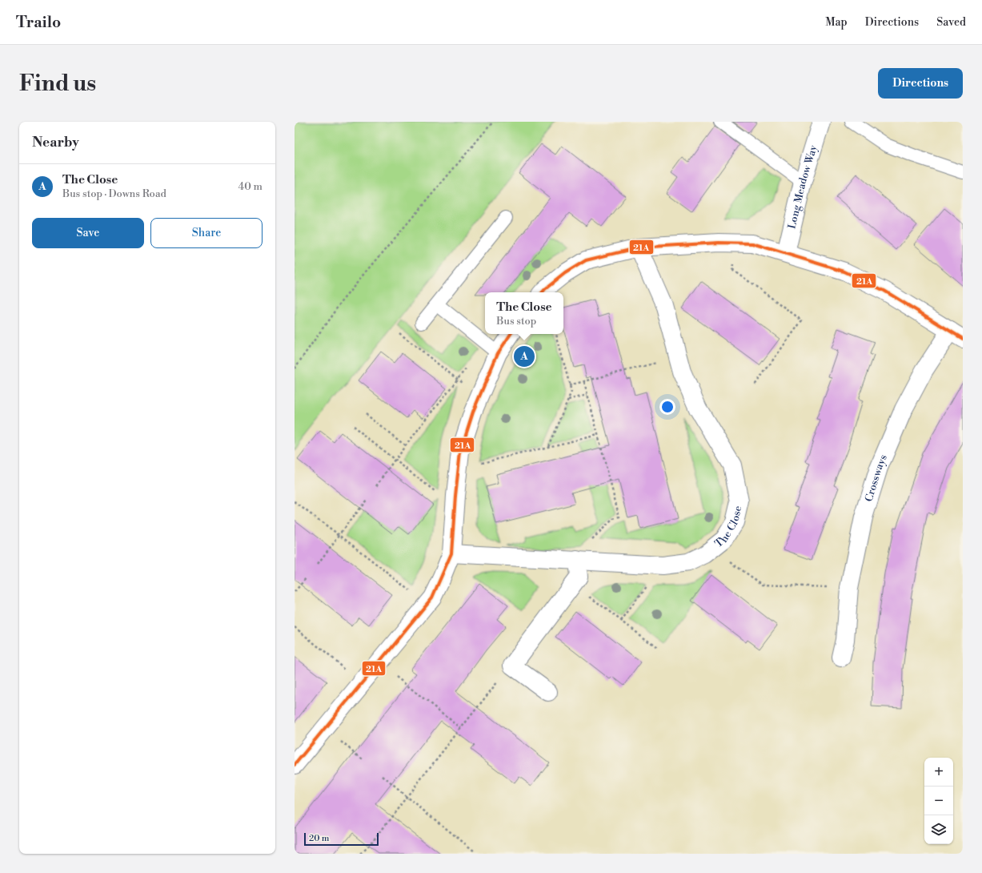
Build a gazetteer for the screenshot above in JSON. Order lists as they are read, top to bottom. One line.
{"streets":{"street":["Long Meadow Way","Crossways","The Close"]},"lines":["transit line 21A"],"scale_bar":"20 m","page":{"header":"Trailo","nav":["Map","Directions","Saved"],"buttons":["Directions",["Save","Share"]],"title":"Find us","heading":"Nearby","list":[{"mark":"A","name":"The Close","note":"Bus stop · Downs Road","value":"40 m"}],"popup":["The Close","Bus stop"],"pins":"A","map_buttons":["+","−"],"scale":"20 m"}}
